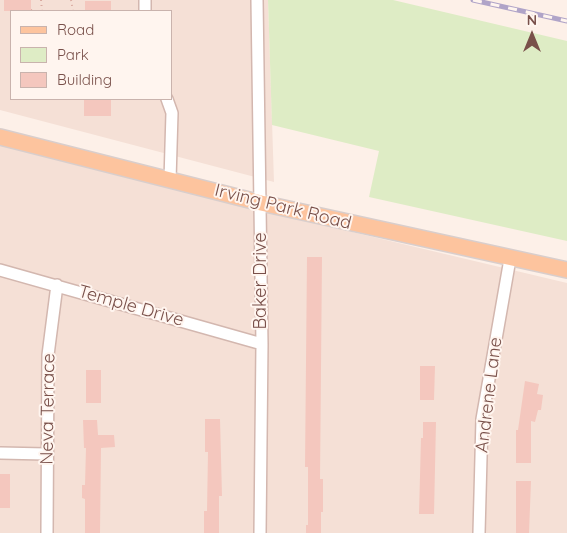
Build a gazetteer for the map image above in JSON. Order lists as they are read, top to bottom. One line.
{"streets":{"main road":["Irving Park Road"],"street":["Baker Drive","Temple Drive","Andrene Lane","Neva Terrace"]},"crossings":[["Irving Park Road","Baker Drive"],["Irving Park Road","Andrene Lane"],["Baker Drive","Temple Drive"],["Temple Drive","Neva Terrace"]],"legend":["Road","Park","Building"],"north":"top"}
